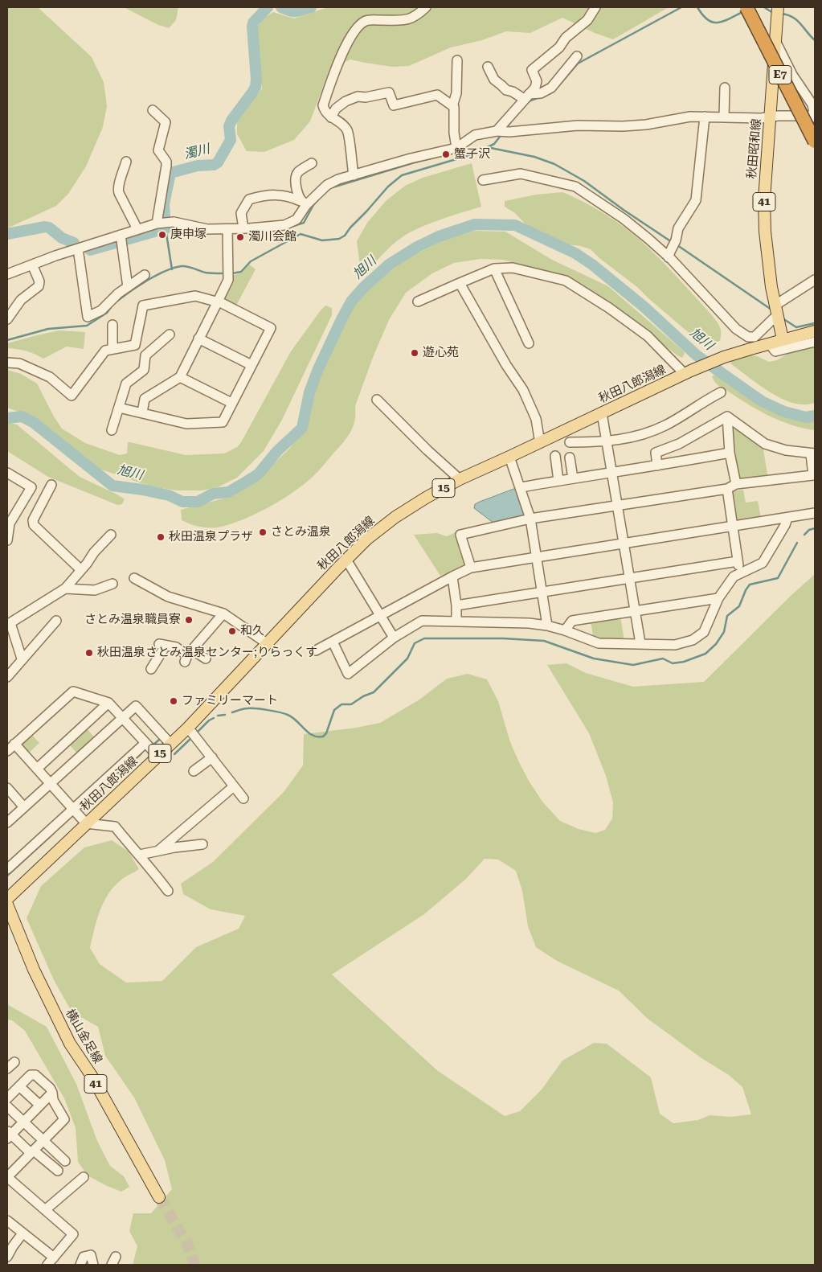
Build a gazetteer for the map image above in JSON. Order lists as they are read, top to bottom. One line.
{"streets":{"highway":["E7"],"main road":["秋田昭和線","41","秋田八郎潟線","15","横山金足線"]},"crossings":[["秋田昭和線","秋田八郎潟線"]],"water":["濁川","旭川"],"places":["蟹子沢","庚申塚","濁川会館","遊心苑","さとみ温泉","秋田温泉プラザ","さとみ温泉職員寮","和久","秋田温泉さとみ温泉センター;りらっくす","ファミリーマート"]}
